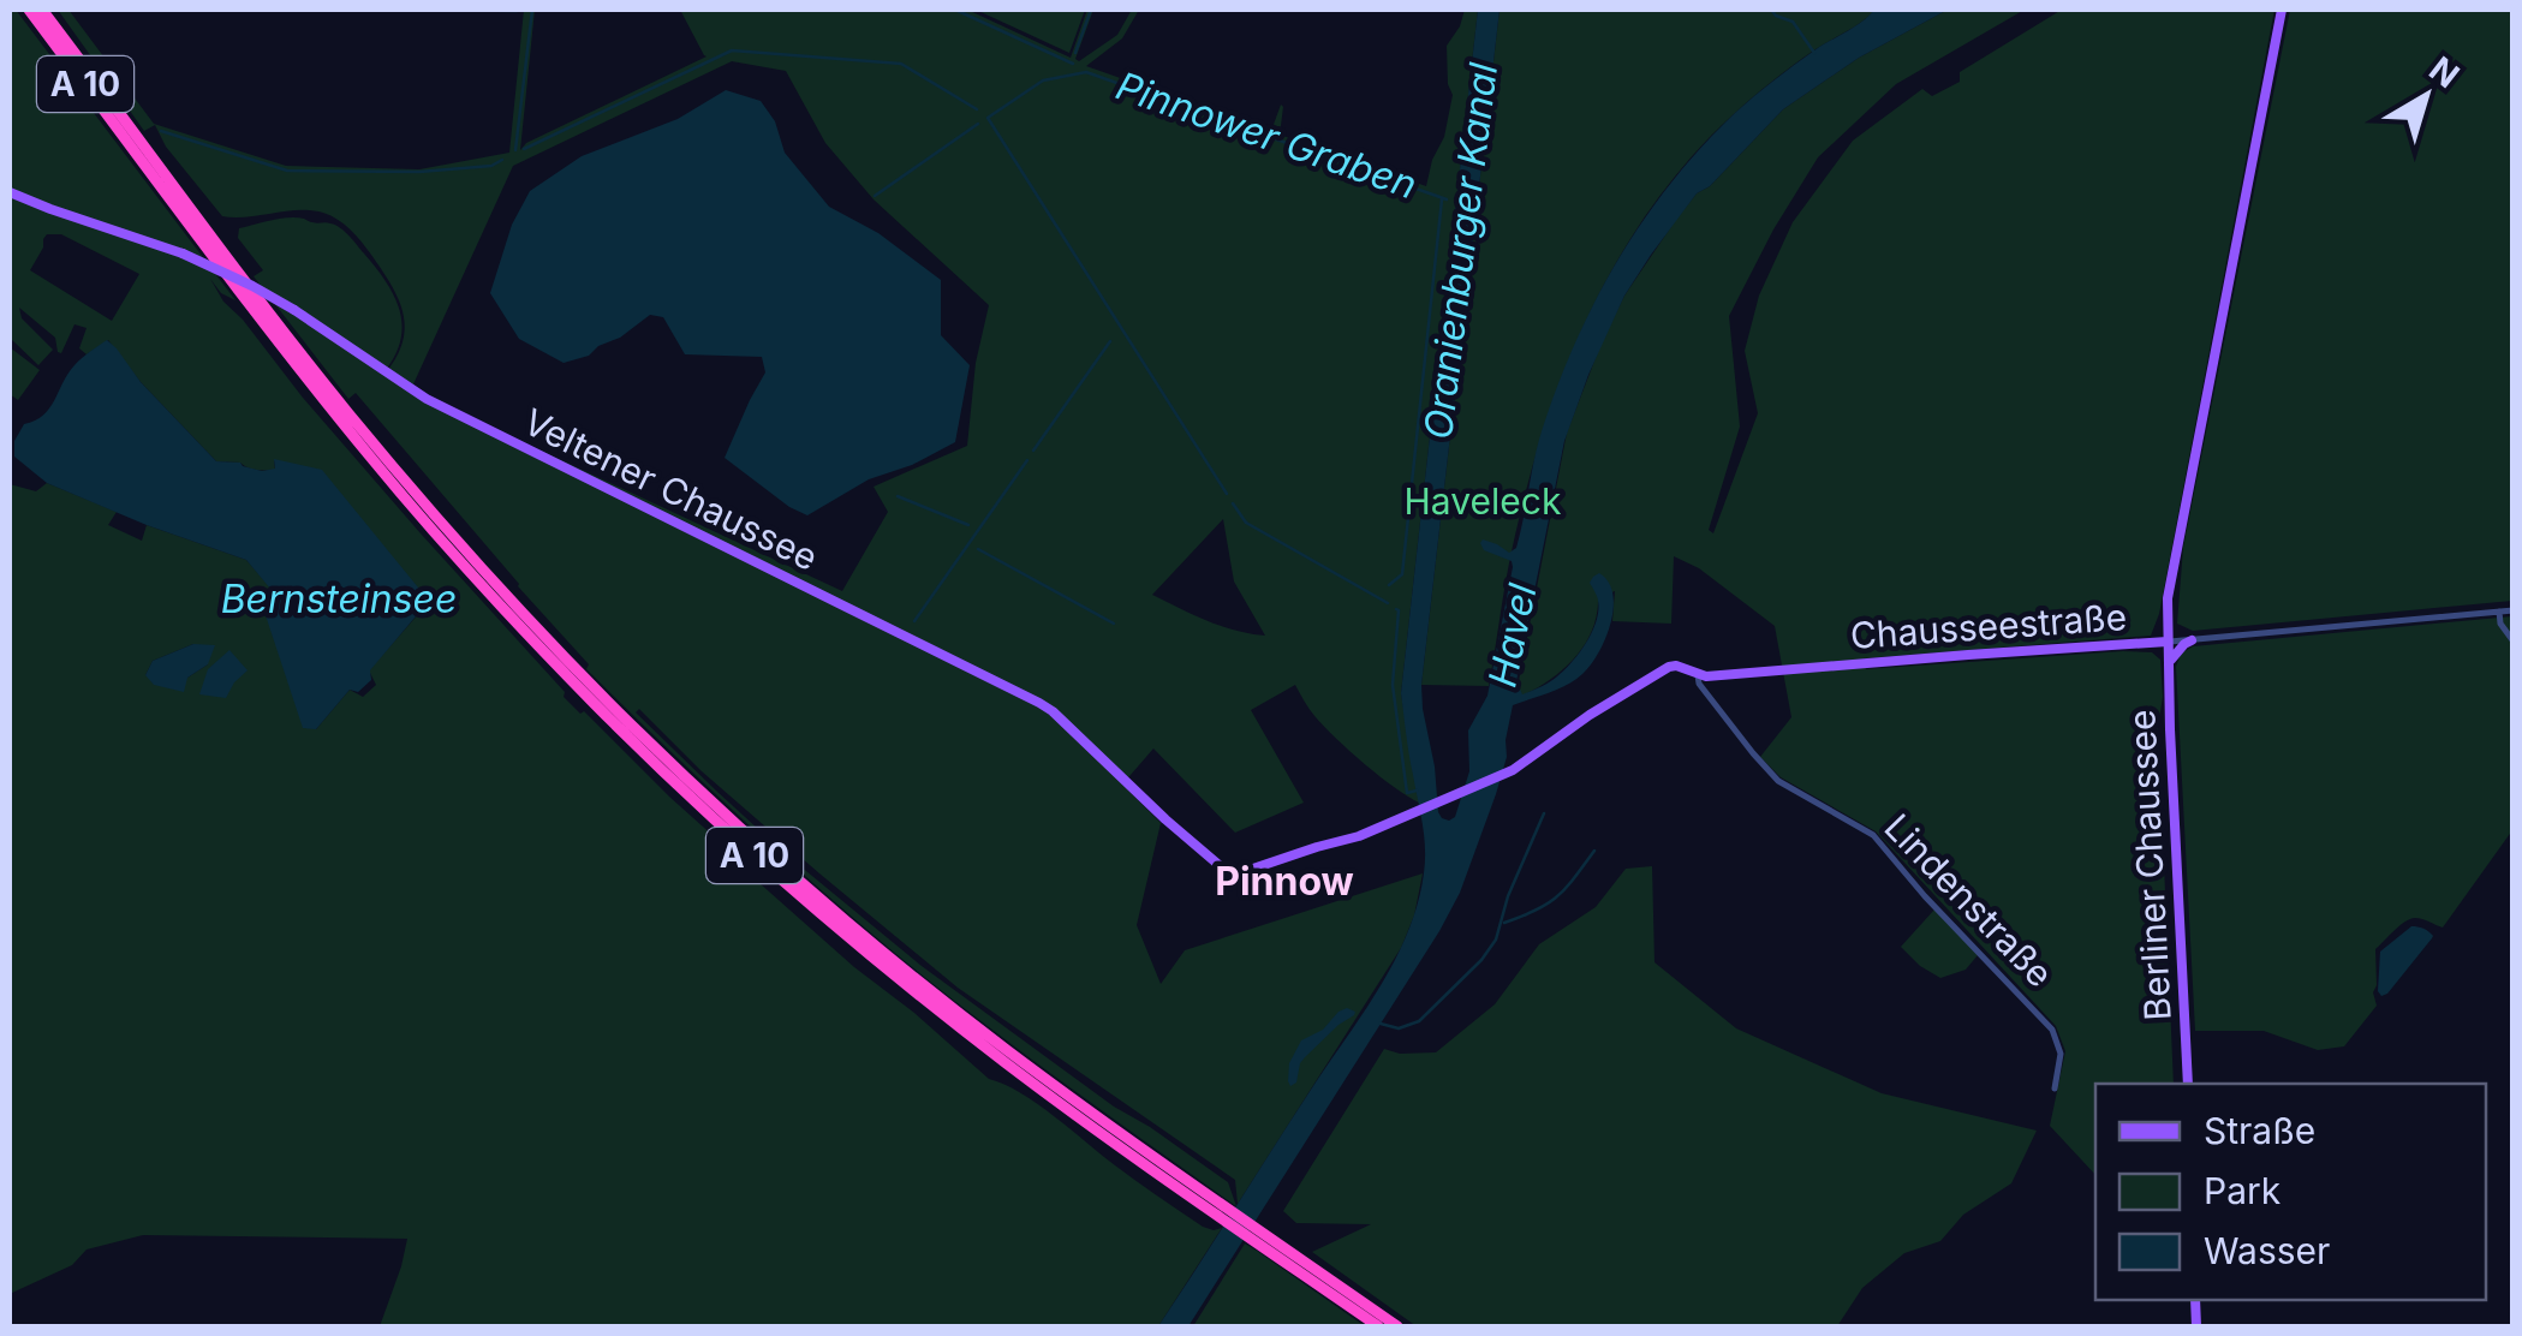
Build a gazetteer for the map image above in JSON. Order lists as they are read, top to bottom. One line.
{"streets":{"highway":["A 10"],"main road":["Veltener Chaussee","Chausseestraße","Berliner Chaussee"],"street":["Lindenstraße"]},"crossings":[["Veltener Chaussee","Chausseestraße"],["Chausseestraße","Berliner Chaussee"],["Chausseestraße","Lindenstraße"]],"districts":["Pinnow"],"water":["Pinnower Graben","Oranienburger Kanal","Bernsteinsee","Havel"],"parks":["Haveleck"],"legend":["Straße","Park","Wasser"],"north":"top right"}
